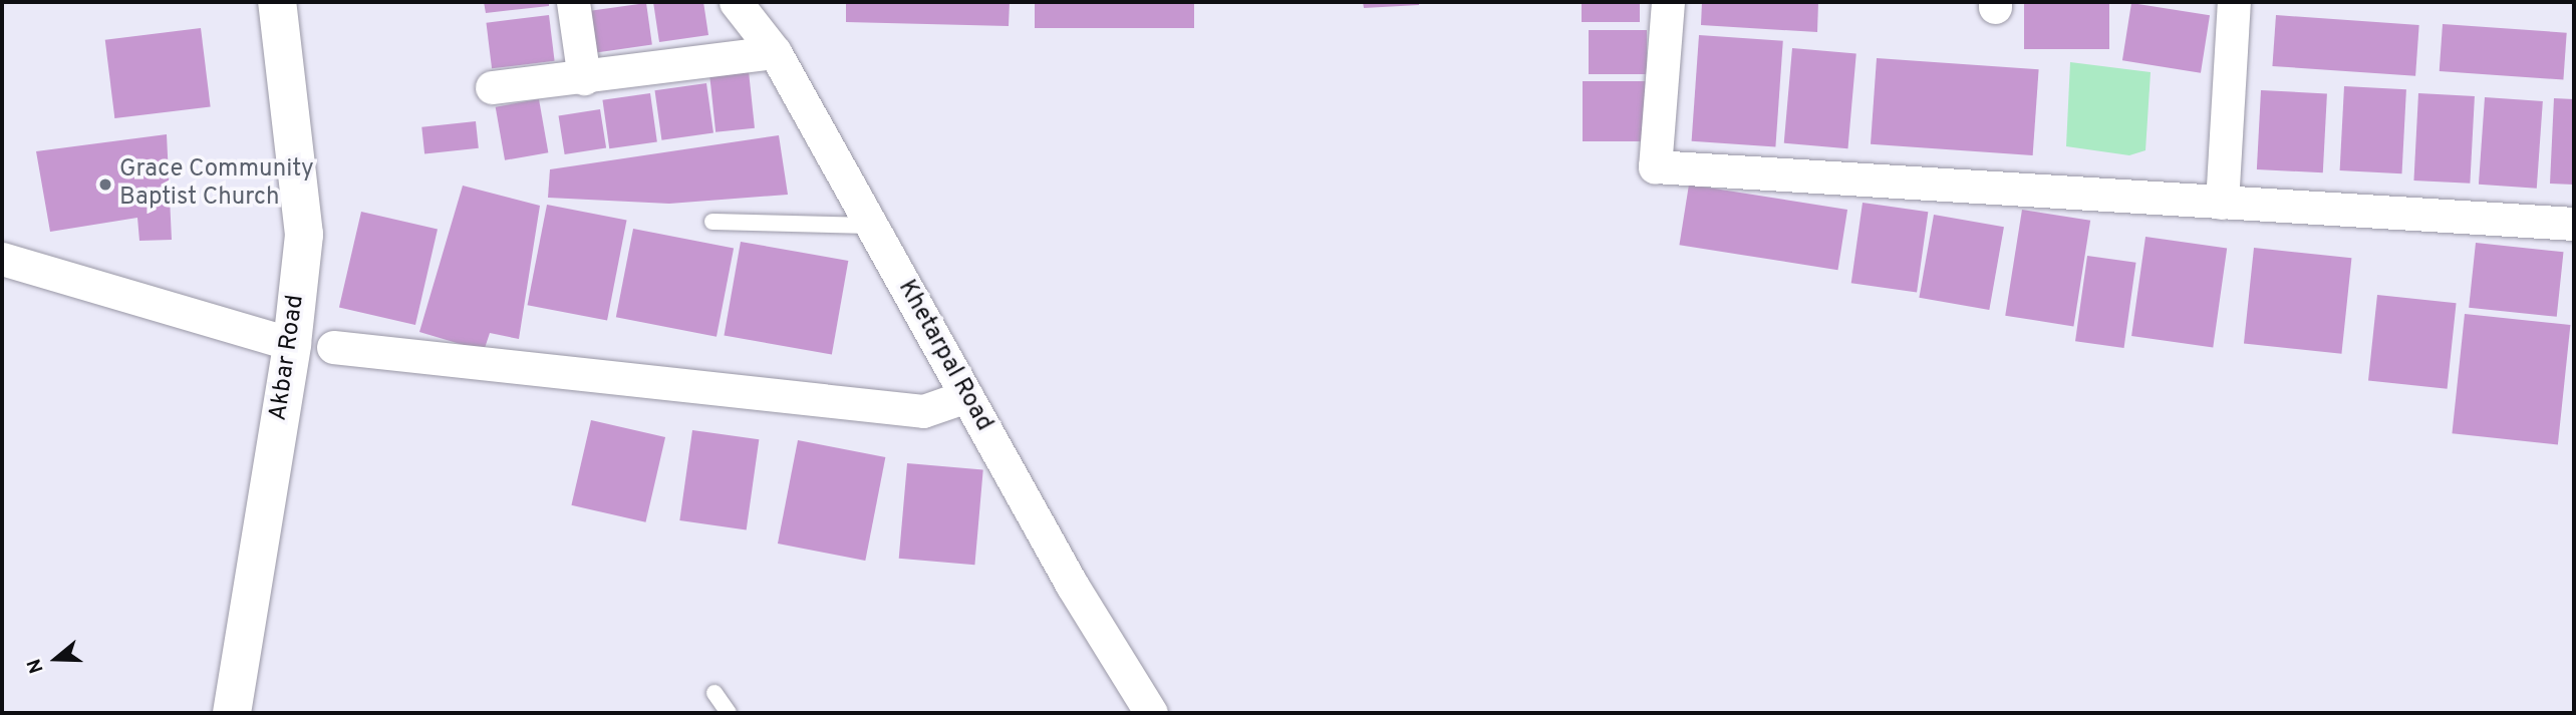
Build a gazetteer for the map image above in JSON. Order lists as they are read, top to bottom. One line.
{"streets":{"street":["Khetarpal Road","Akbar Road"]},"places":["Grace Community Baptist Church"],"north":"left"}
